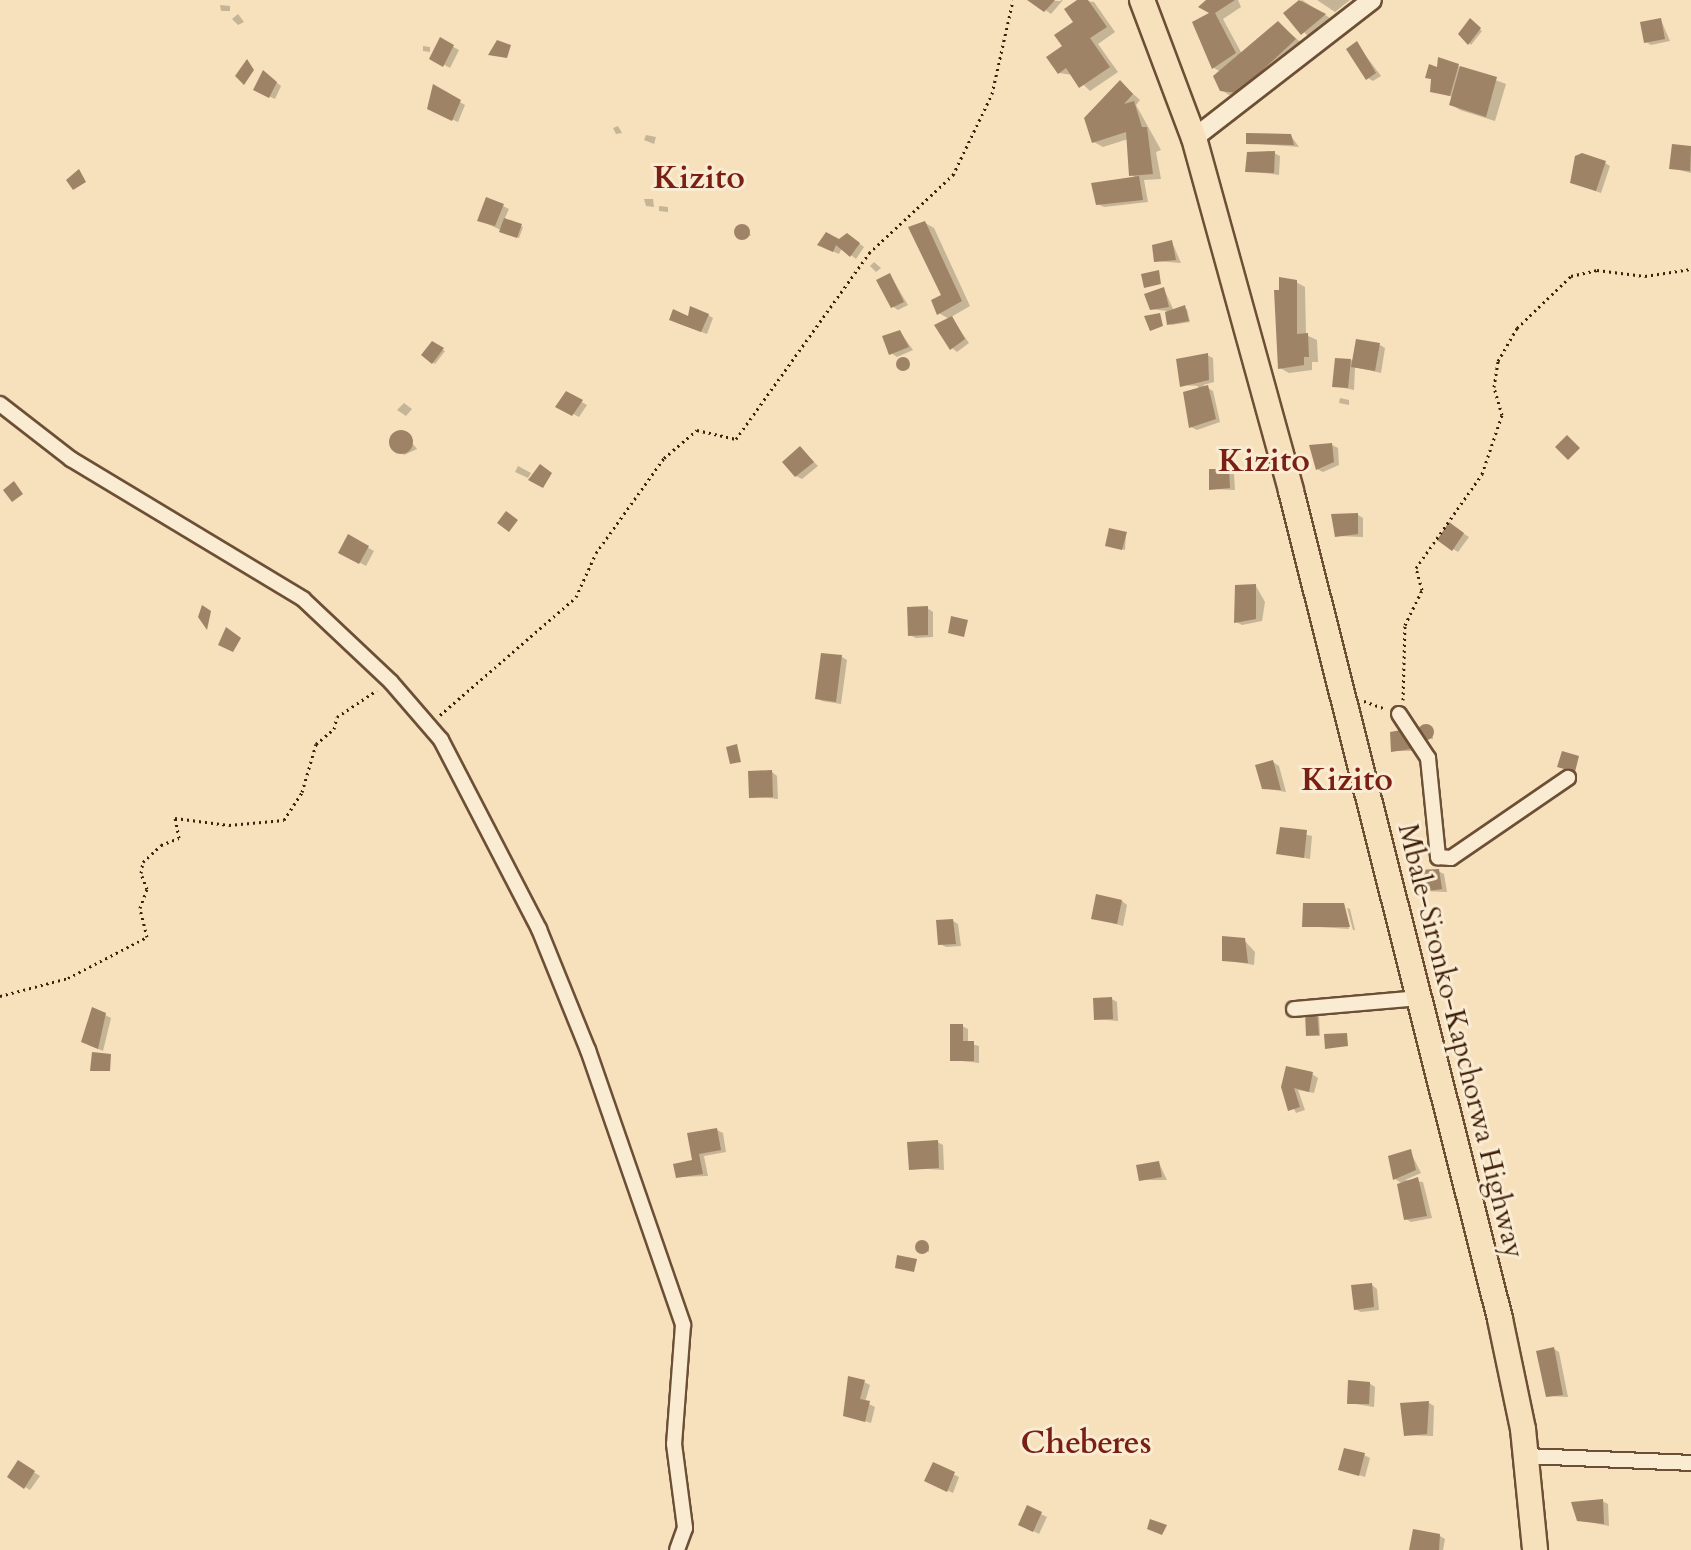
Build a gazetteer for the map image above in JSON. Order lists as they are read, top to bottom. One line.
{"streets":{"main road":["Mbale-Sironko-Kapchorwa Highway"]},"districts":["Kizito","Kizito","Kizito","Cheberes"]}
